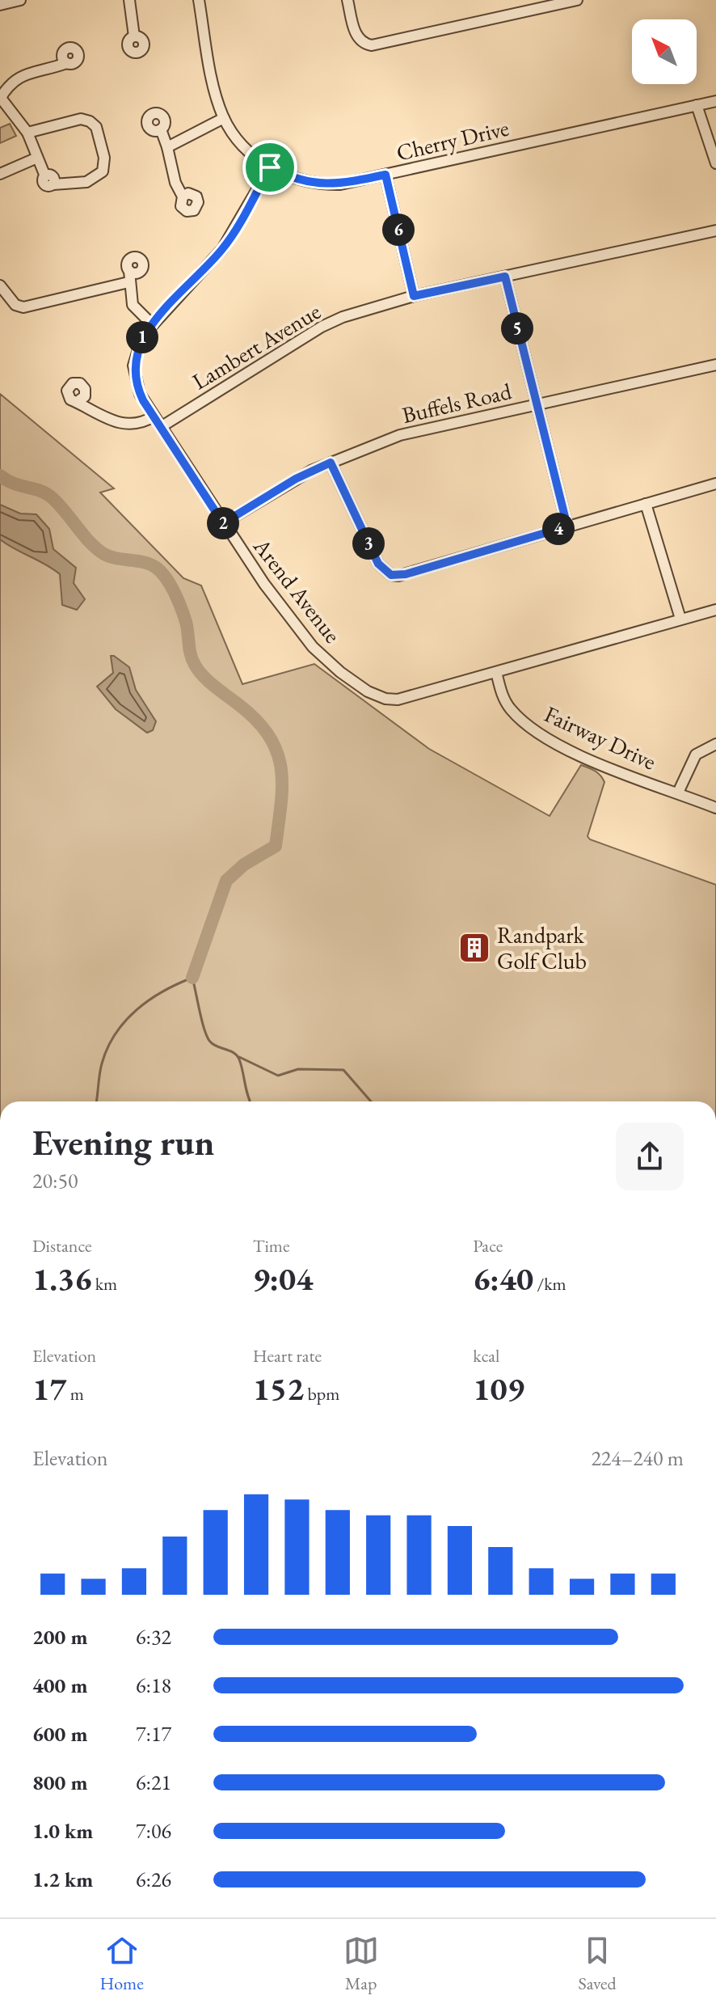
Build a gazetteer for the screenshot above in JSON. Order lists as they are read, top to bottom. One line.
{"streets":{"street":["Cherry Drive","Lambert Avenue","Buffels Road","Arend Avenue","Fairway Drive"]},"crossings":[["Cherry Drive","Arend Avenue"],["Lambert Avenue","Arend Avenue"],["Buffels Road","Arend Avenue"],["Arend Avenue","Fairway Drive"]],"places":{"building":["Randpark Golf Club"]},"north":"top left","page":{"pins":["6","5","1","2","4","3"],"heading":["Evening run","20:50"],"stats":[["Distance","1.36 km"],["Time","9:04"],["Pace","6:40 /km"],["Elevation","17 m"],["Heart rate","152 bpm"],["kcal","109"]],"chart":["Elevation","224–240 m"],"list":[{"name":"200 m","note":"6:32"},{"name":"400 m","note":"6:18"},{"name":"600 m","note":"7:17"},{"name":"800 m","note":"6:21"},{"name":"1.0 km","note":"7:06"},{"name":"1.2 km","note":"6:26"}],"tabs":["Home","Map","Saved"]}}
